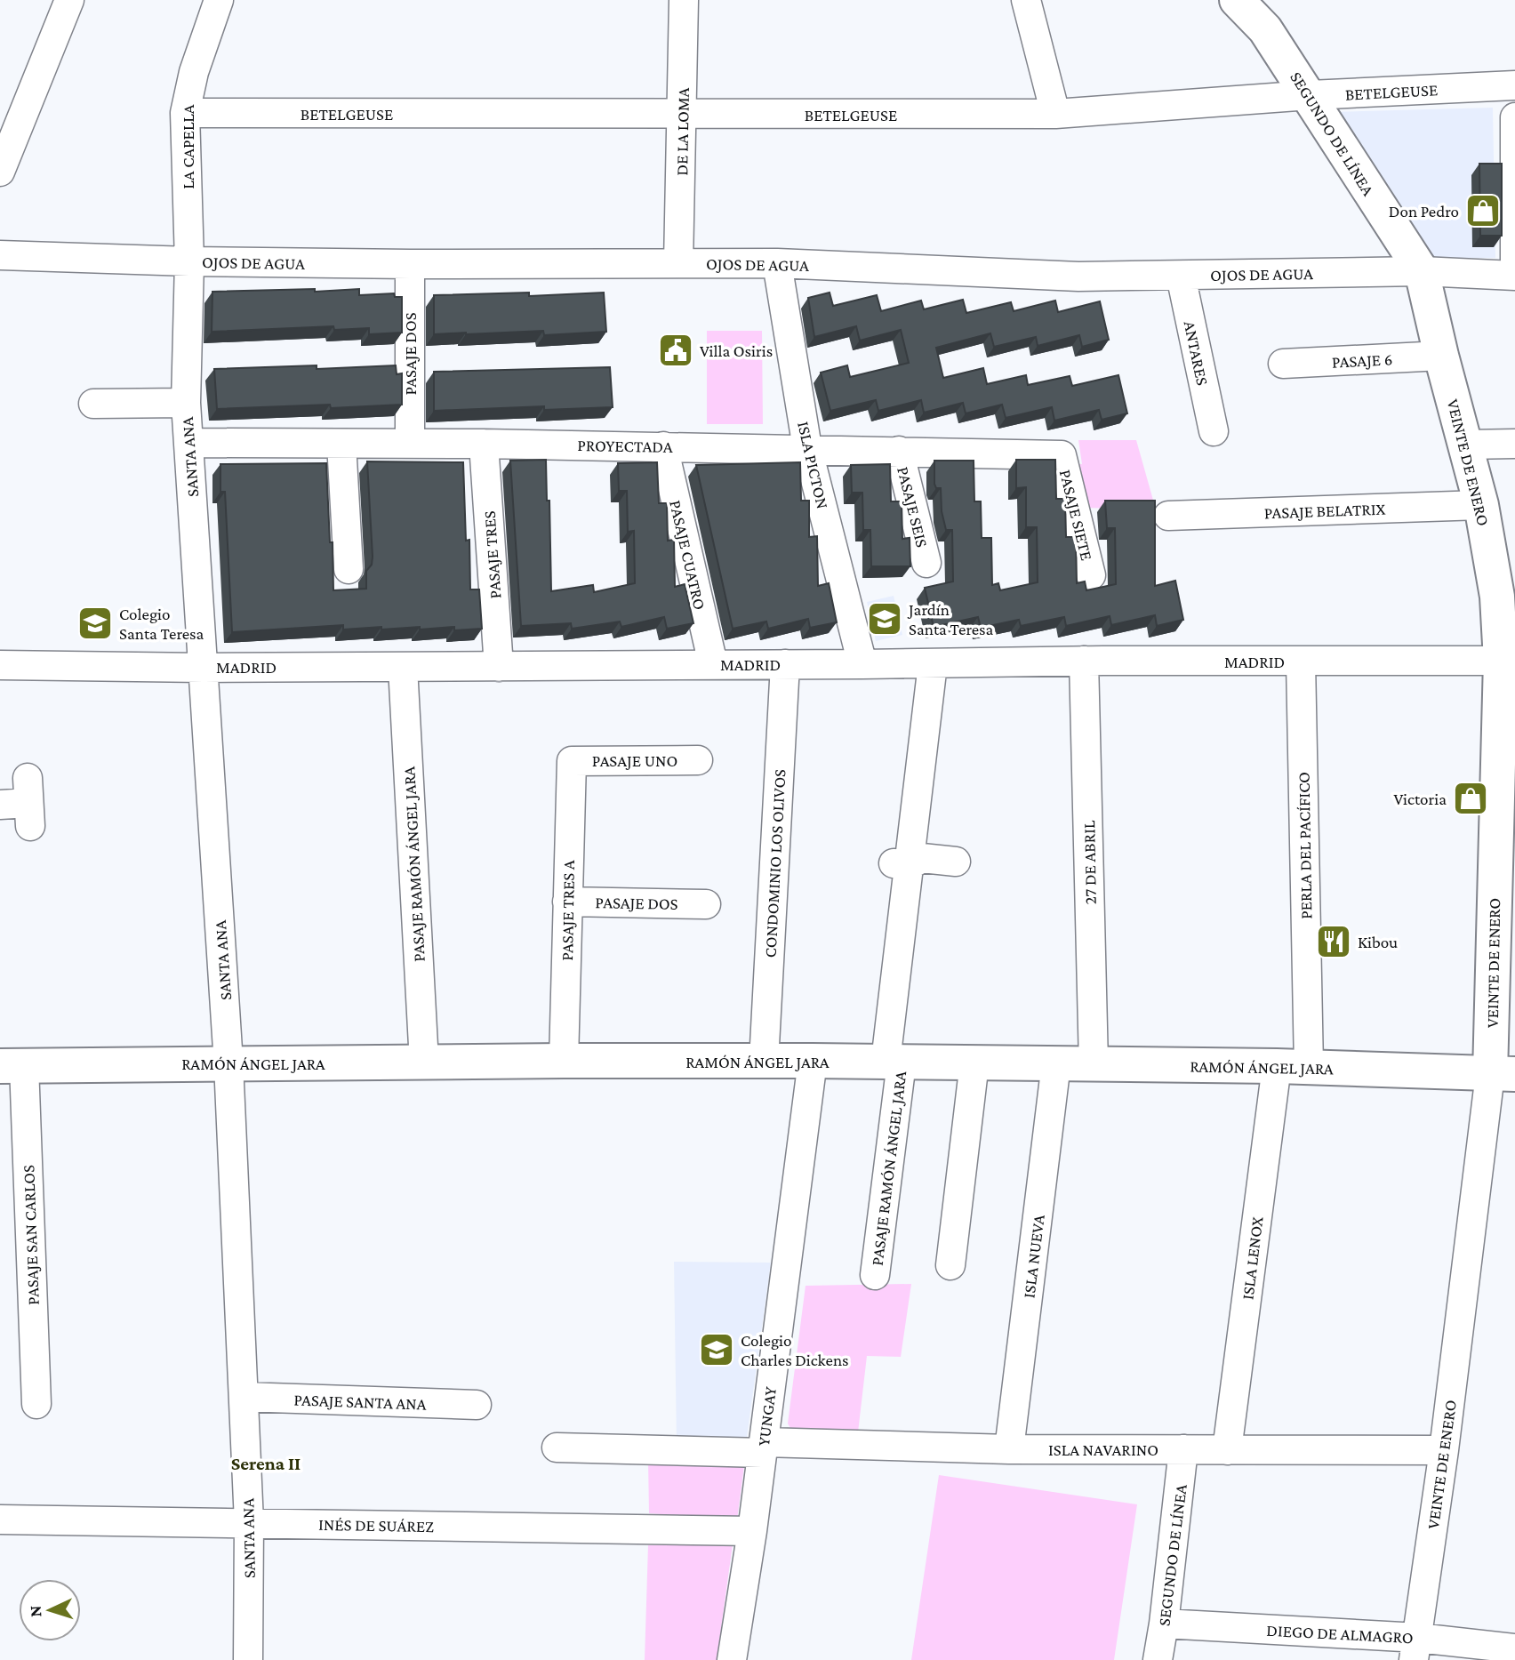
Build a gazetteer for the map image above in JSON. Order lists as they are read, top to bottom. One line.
{"streets":{"main road":["SEGUNDO DE LÍNEA","VEINTE DE ENERO","RAMÓN ÁNGEL JARA"],"street":["BETELGEUSE","DE LA LOMA","LA CAPELLA","OJOS DE AGUA","ANTARES","PASAJE DOS","PASAJE 6","PROYECTADA","SANTA ANA","ISLA PICTON","PASAJE SEIS","PASAJE BELATRIX","PASAJE SIETE","PASAJE TRES","PASAJE CUATRO","MADRID","PASAJE UNO","PERLA DEL PACÍFICO","27 DE ABRIL","CONDOMINIO LOS OLIVOS","PASAJE RAMÓN ÁNGEL JARA","PASAJE TRES A","PASAJE SAN CARLOS","ISLA NUEVA","ISLA LENOX","PASAJE SANTA ANA","YUNGAY","ISLA NAVARINO","INÉS DE SUÁREZ","DIEGO DE ALMAGRO"]},"crossings":[["BETELGEUSE","DE LA LOMA"],["BETELGEUSE","SEGUNDO DE LÍNEA"],["BETELGEUSE","LA CAPELLA"],["DE LA LOMA","OJOS DE AGUA"],["SEGUNDO DE LÍNEA","OJOS DE AGUA"],["SEGUNDO DE LÍNEA","VEINTE DE ENERO"],["SEGUNDO DE LÍNEA","ISLA NAVARINO"],["SEGUNDO DE LÍNEA","DIEGO DE ALMAGRO"],["LA CAPELLA","OJOS DE AGUA"],["LA CAPELLA","SANTA ANA"],["OJOS DE AGUA","ANTARES"],["OJOS DE AGUA","PASAJE DOS"],["OJOS DE AGUA","SANTA ANA"],["OJOS DE AGUA","VEINTE DE ENERO"],["OJOS DE AGUA","ISLA PICTON"],["PASAJE DOS","PROYECTADA"],["PASAJE DOS","PASAJE TRES A"],["PASAJE 6","VEINTE DE ENERO"],["PROYECTADA","SANTA ANA"],["PROYECTADA","ISLA PICTON"],["PROYECTADA","PASAJE SEIS"],["PROYECTADA","PASAJE SIETE"],["PROYECTADA","PASAJE TRES"],["PROYECTADA","PASAJE CUATRO"],["SANTA ANA","MADRID"],["SANTA ANA","RAMÓN ÁNGEL JARA"],["SANTA ANA","PASAJE SANTA ANA"],["SANTA ANA","INÉS DE SUÁREZ"],["VEINTE DE ENERO","PASAJE BELATRIX"],["VEINTE DE ENERO","MADRID"],["VEINTE DE ENERO","RAMÓN ÁNGEL JARA"],["VEINTE DE ENERO","ISLA NAVARINO"],["VEINTE DE ENERO","DIEGO DE ALMAGRO"],["ISLA PICTON","MADRID"],["PASAJE TRES","MADRID"],["PASAJE CUATRO","MADRID"],["MADRID","PERLA DEL PACÍFICO"],["MADRID","27 DE ABRIL"],["MADRID","CONDOMINIO LOS OLIVOS"],["MADRID","PASAJE RAMÓN ÁNGEL JARA"],["PASAJE UNO","PASAJE TRES A"],["PERLA DEL PACÍFICO","RAMÓN ÁNGEL JARA"],["PERLA DEL PACÍFICO","ISLA LENOX"],["27 DE ABRIL","RAMÓN ÁNGEL JARA"],["CONDOMINIO LOS OLIVOS","RAMÓN ÁNGEL JARA"],["PASAJE RAMÓN ÁNGEL JARA","RAMÓN ÁNGEL JARA"],["PASAJE TRES A","RAMÓN ÁNGEL JARA"],["RAMÓN ÁNGEL JARA","PASAJE SAN CARLOS"],["RAMÓN ÁNGEL JARA","ISLA NUEVA"],["RAMÓN ÁNGEL JARA","ISLA LENOX"],["RAMÓN ÁNGEL JARA","YUNGAY"],["ISLA NUEVA","ISLA NAVARINO"],["ISLA LENOX","ISLA NAVARINO"],["YUNGAY","ISLA NAVARINO"],["YUNGAY","INÉS DE SUÁREZ"]],"districts":["Serena II"],"places":{"shop":["Don Pedro","Victoria"],"public building":["Villa Osiris"],"school or university":["Jardín Santa Teresa","Colegio Santa Teresa","Colegio Charles Dickens"],"restaurant":["Kibou"]},"north":"left"}
